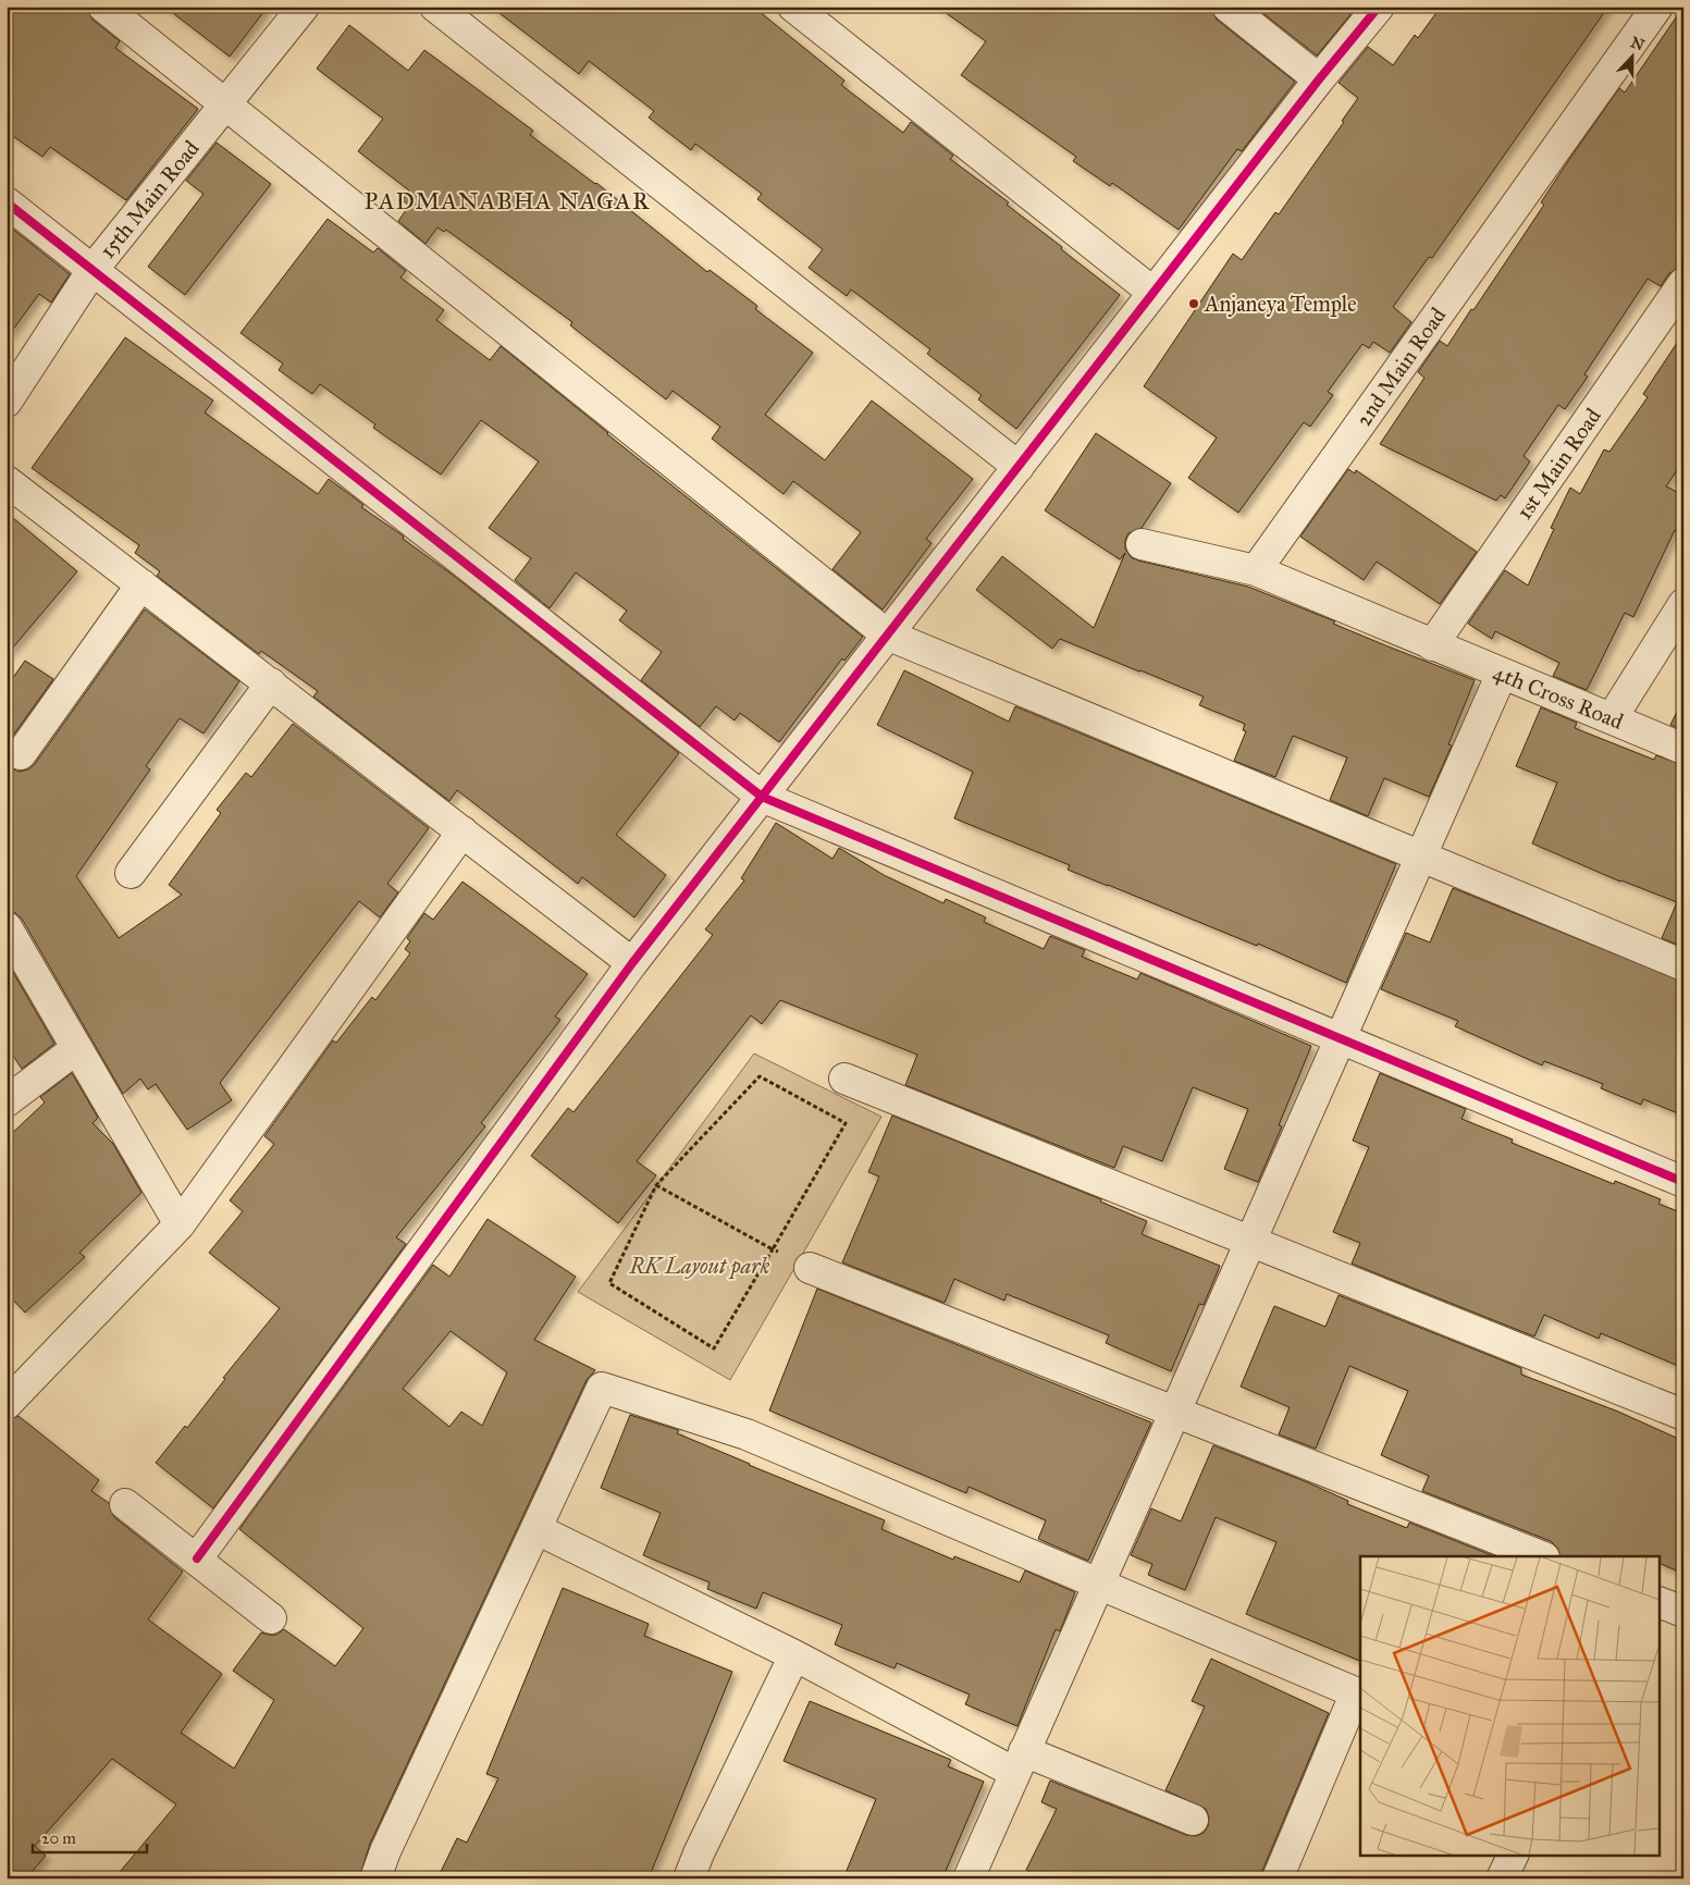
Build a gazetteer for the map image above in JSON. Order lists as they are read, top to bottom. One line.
{"streets":{"street":["15th Main Road","2nd Main Road","1st Main Road","4th Cross Road"]},"crossings":[["1st Main Road","4th Cross Road"]],"districts":["PADMANABHA NAGAR"],"parks":["RK Layout park"],"places":["Anjaneya Temple"],"scale_bar":"20 m","north":"top"}
